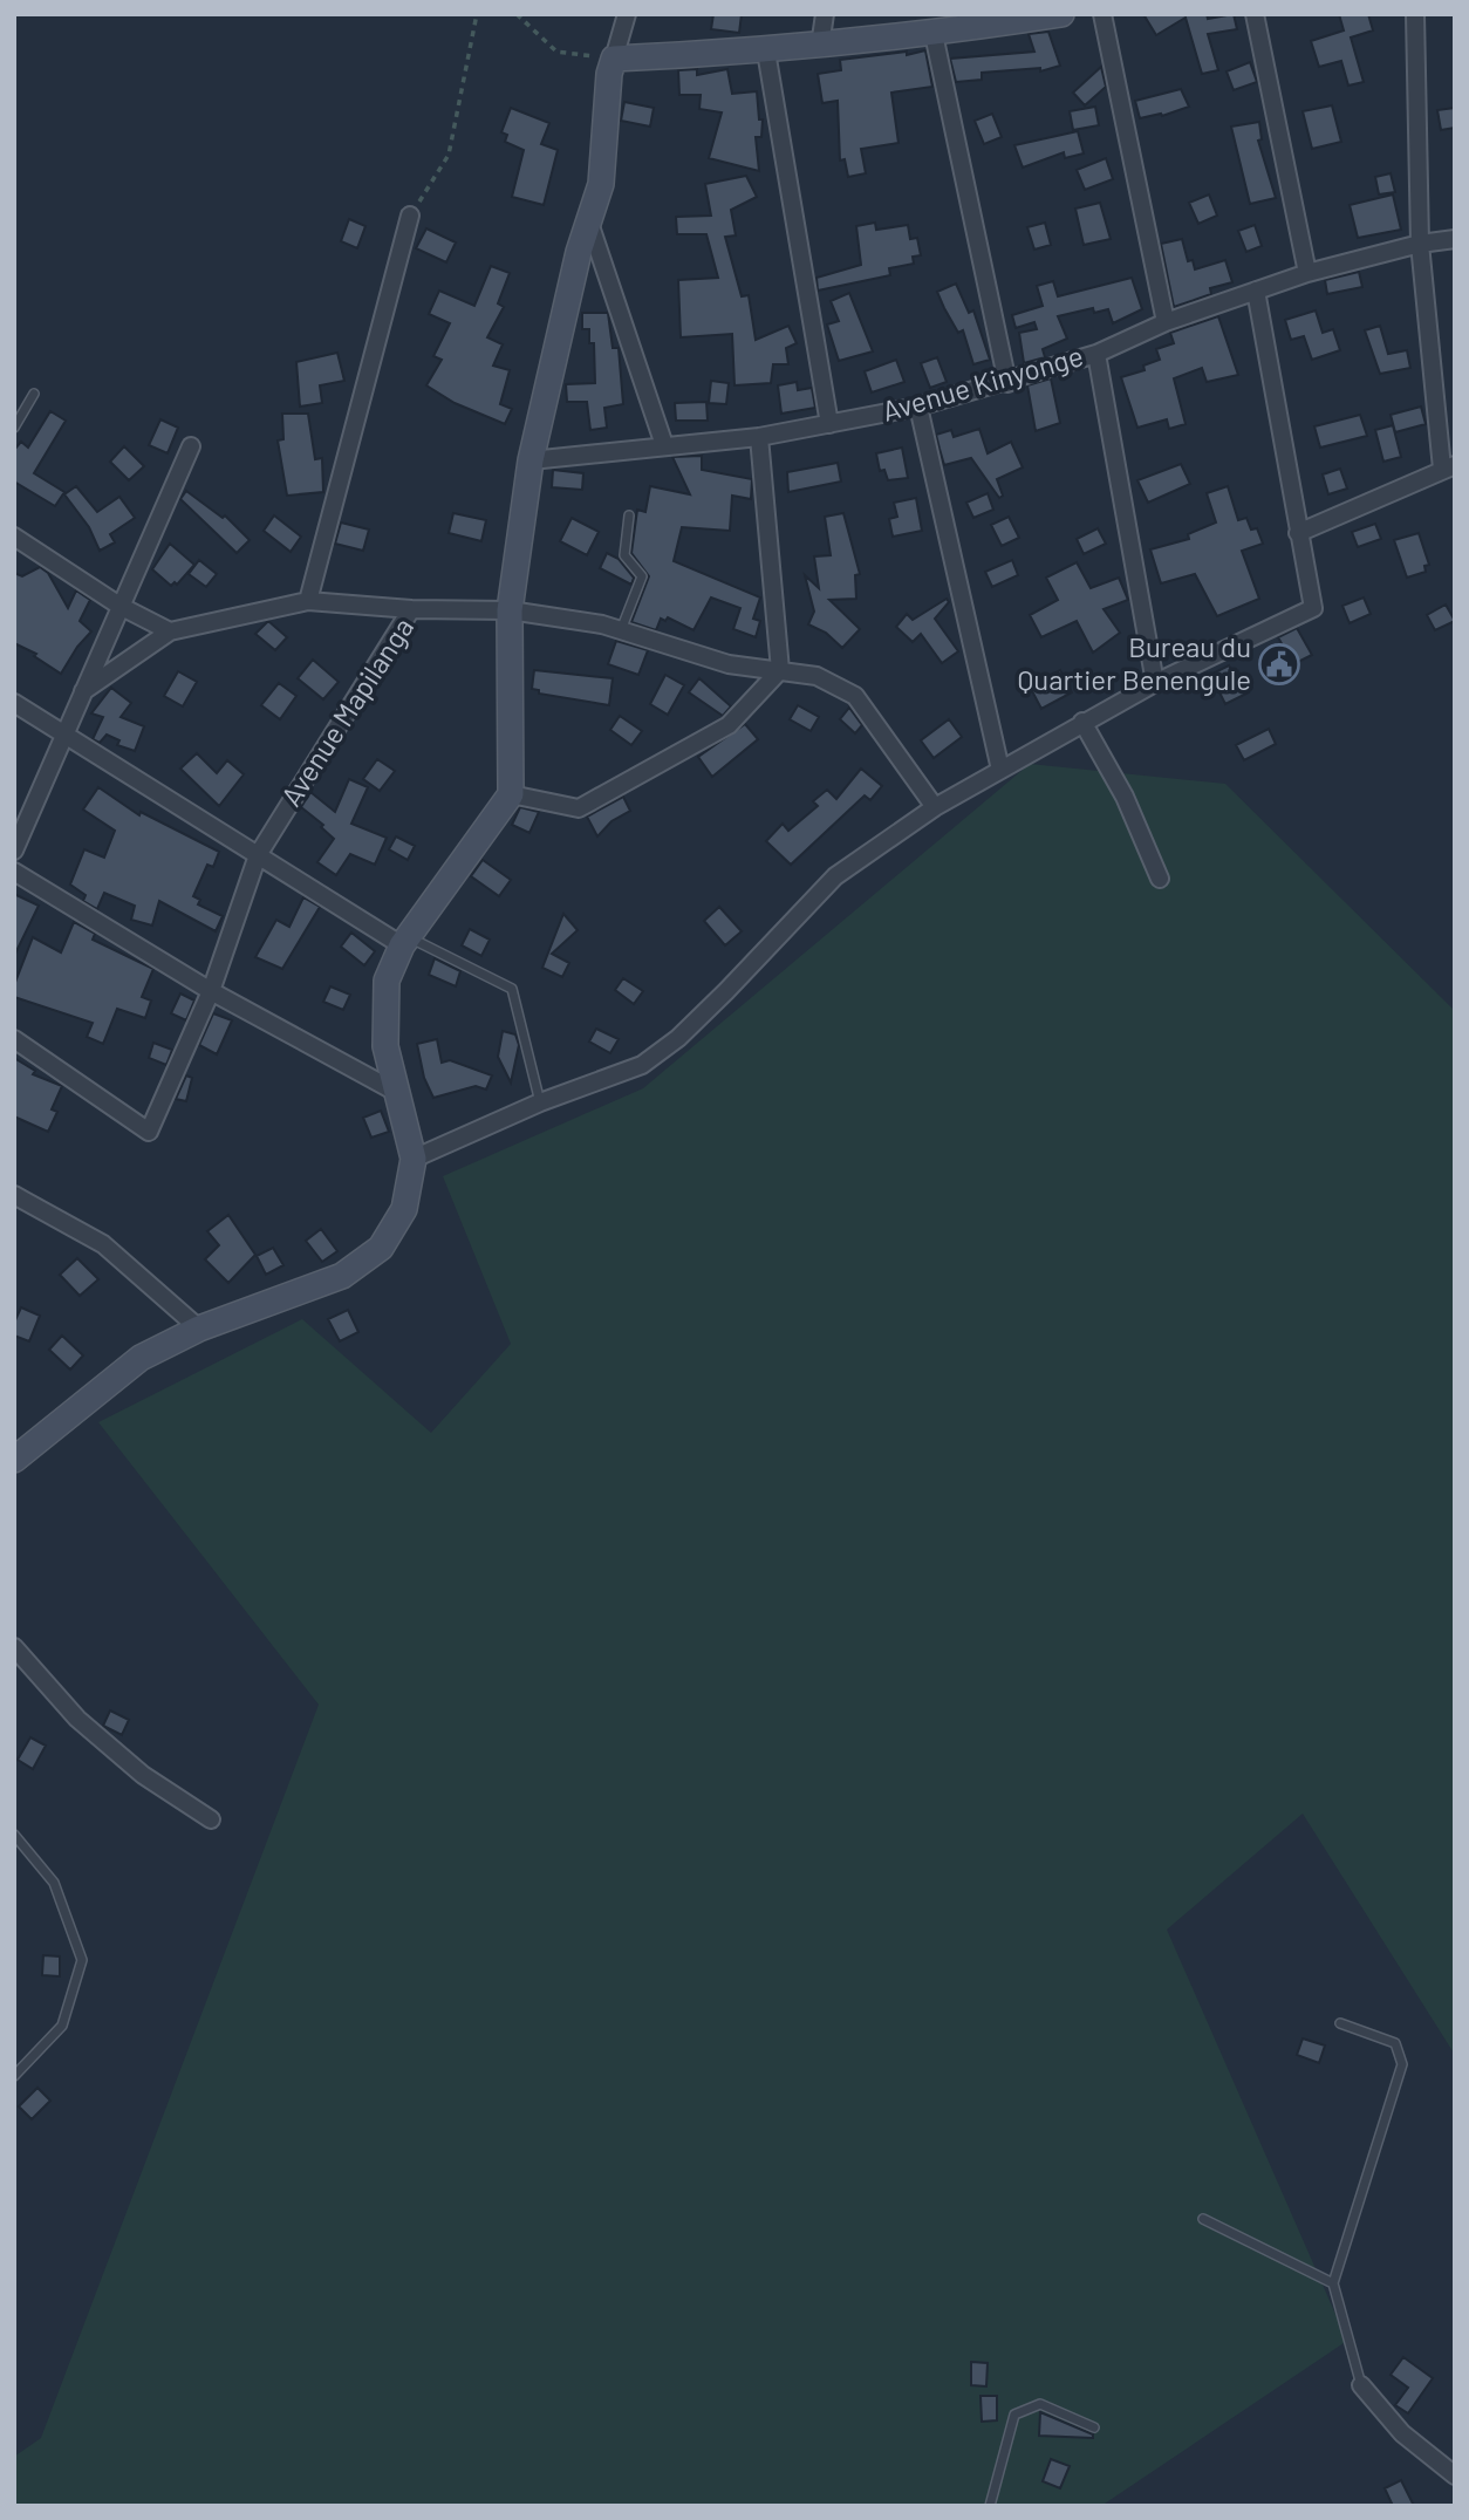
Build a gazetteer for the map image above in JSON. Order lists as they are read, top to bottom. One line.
{"streets":{"street":["Avenue Kinyonge","Avenue Mapilanga"]},"places":{"public building":["Bureau du Quartier Benengule"]}}
